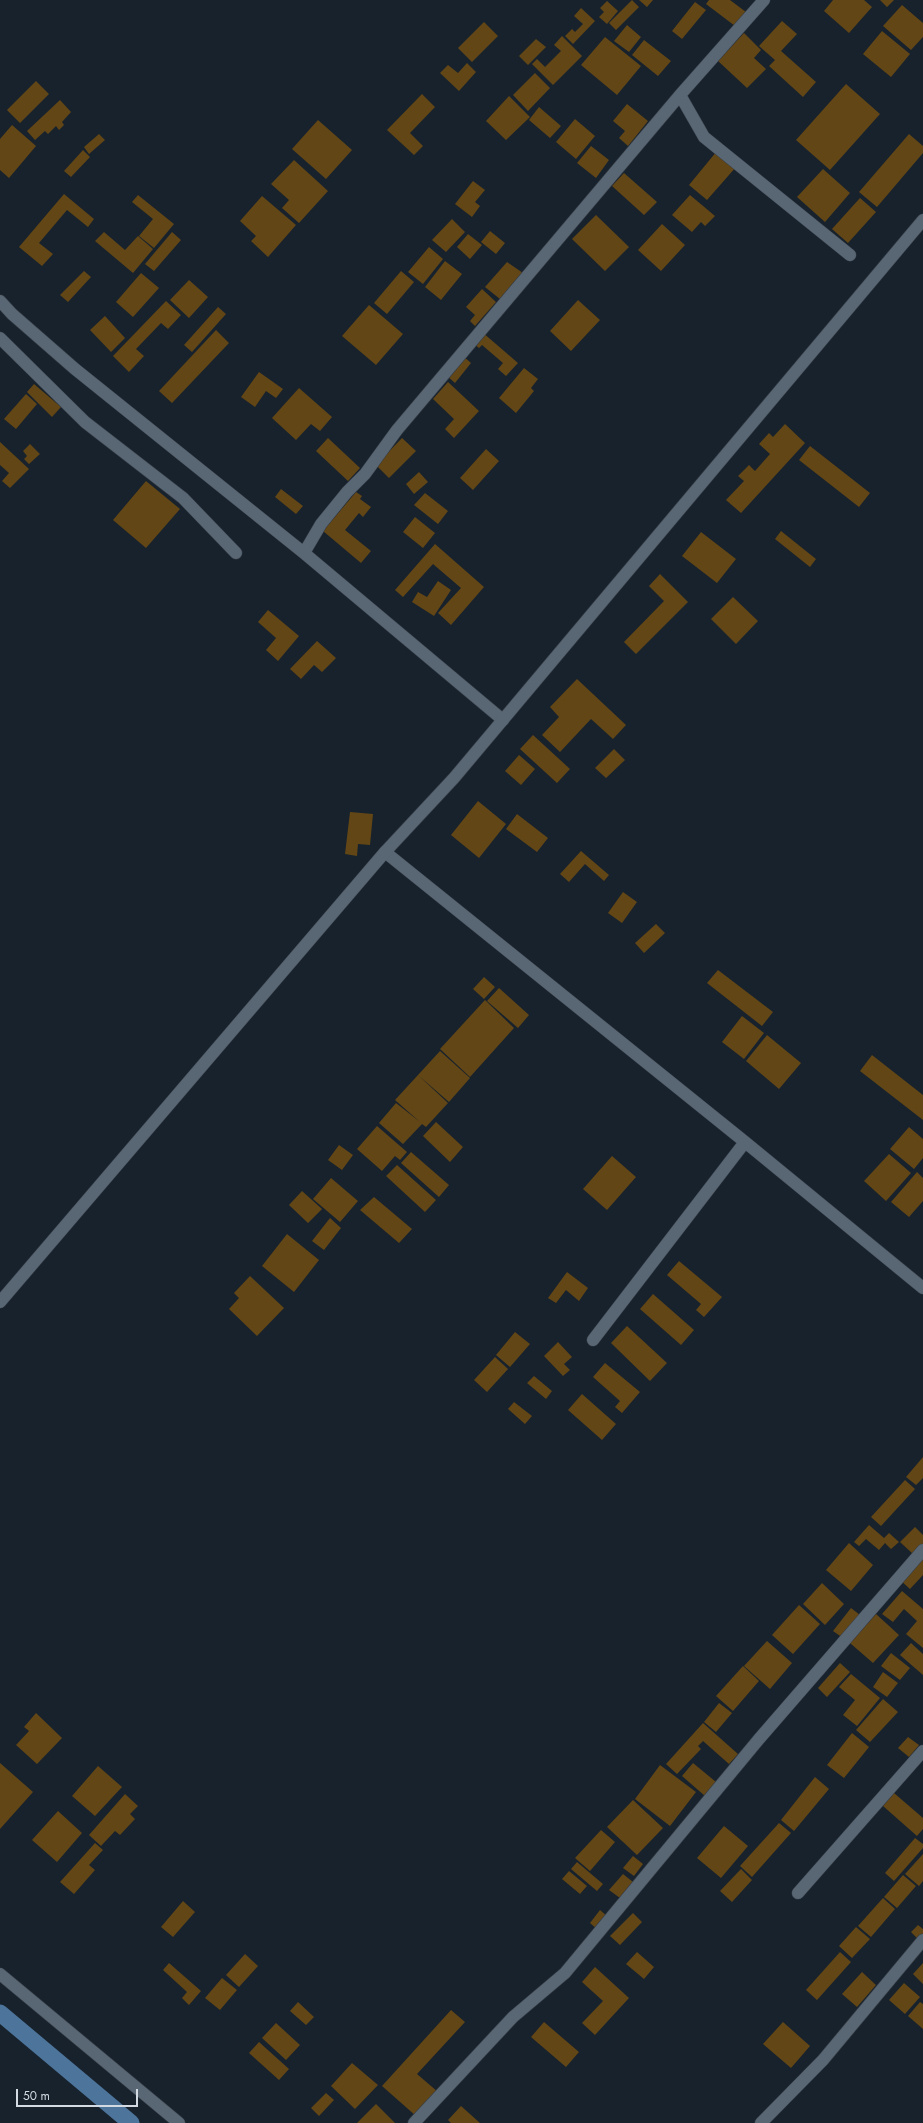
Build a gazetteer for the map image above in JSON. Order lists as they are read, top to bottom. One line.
{"scale_bar":"50 m"}
